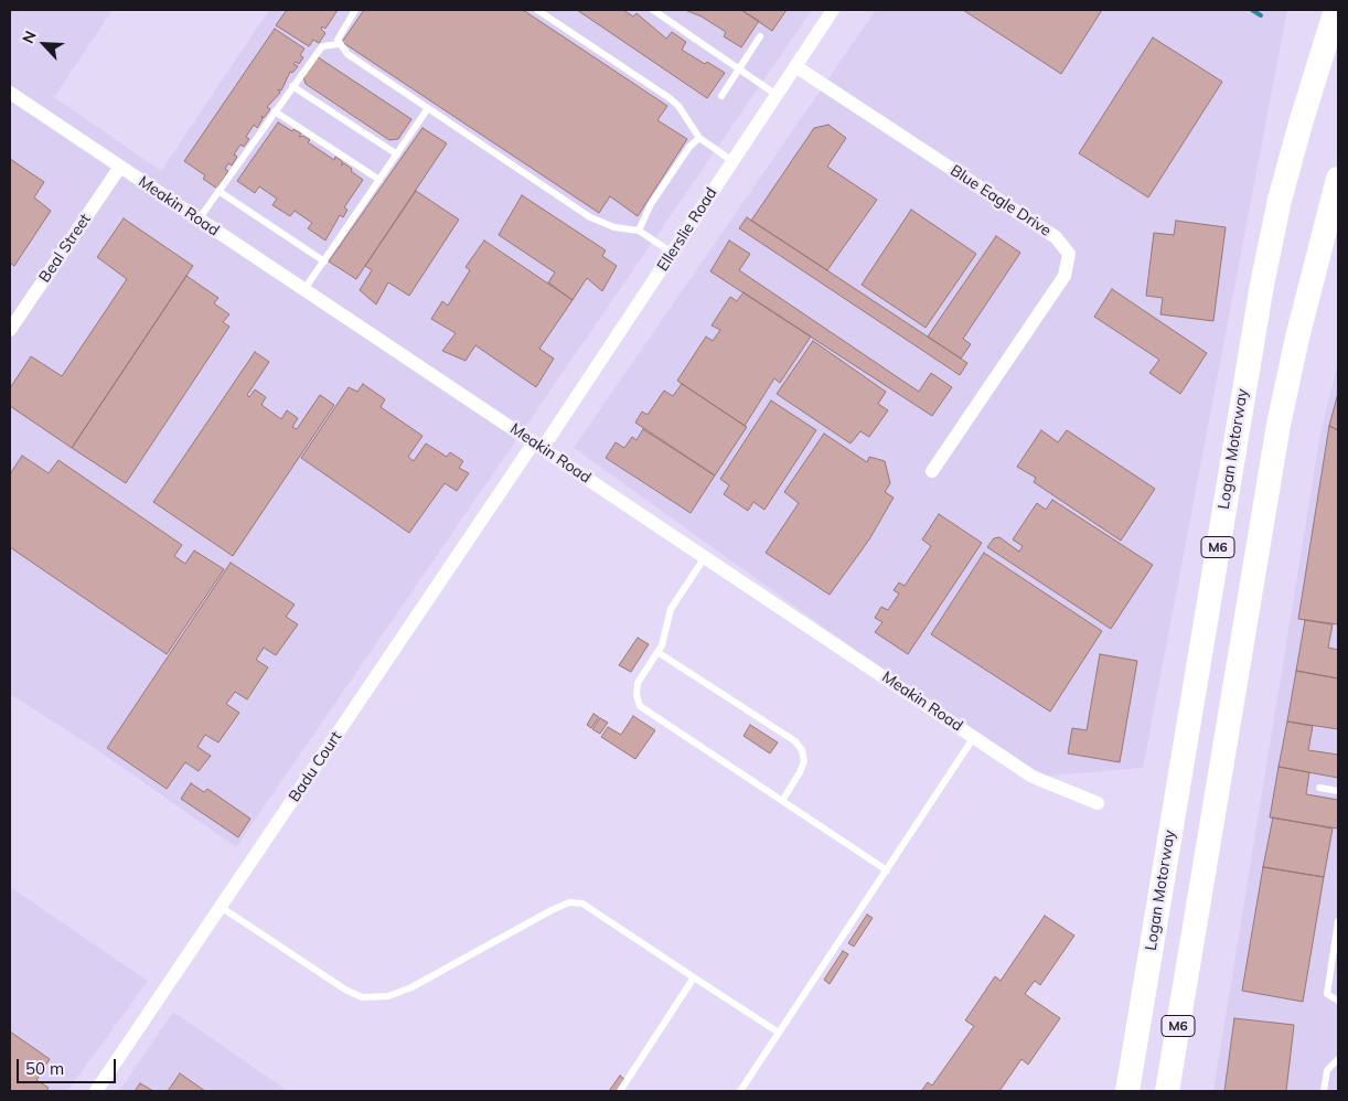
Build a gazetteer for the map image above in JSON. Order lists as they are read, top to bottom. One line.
{"streets":{"highway":["Logan Motorway","M6"],"street":["Blue Eagle Drive","Meakin Road","Ellerslie Road","Beal Street","Badu Court"]},"crossings":[["Blue Eagle Drive","Ellerslie Road"],["Meakin Road","Ellerslie Road"],["Meakin Road","Beal Street"],["Meakin Road","Badu Court"],["Ellerslie Road","Badu Court"]],"scale_bar":"50 m","north":"top left"}
